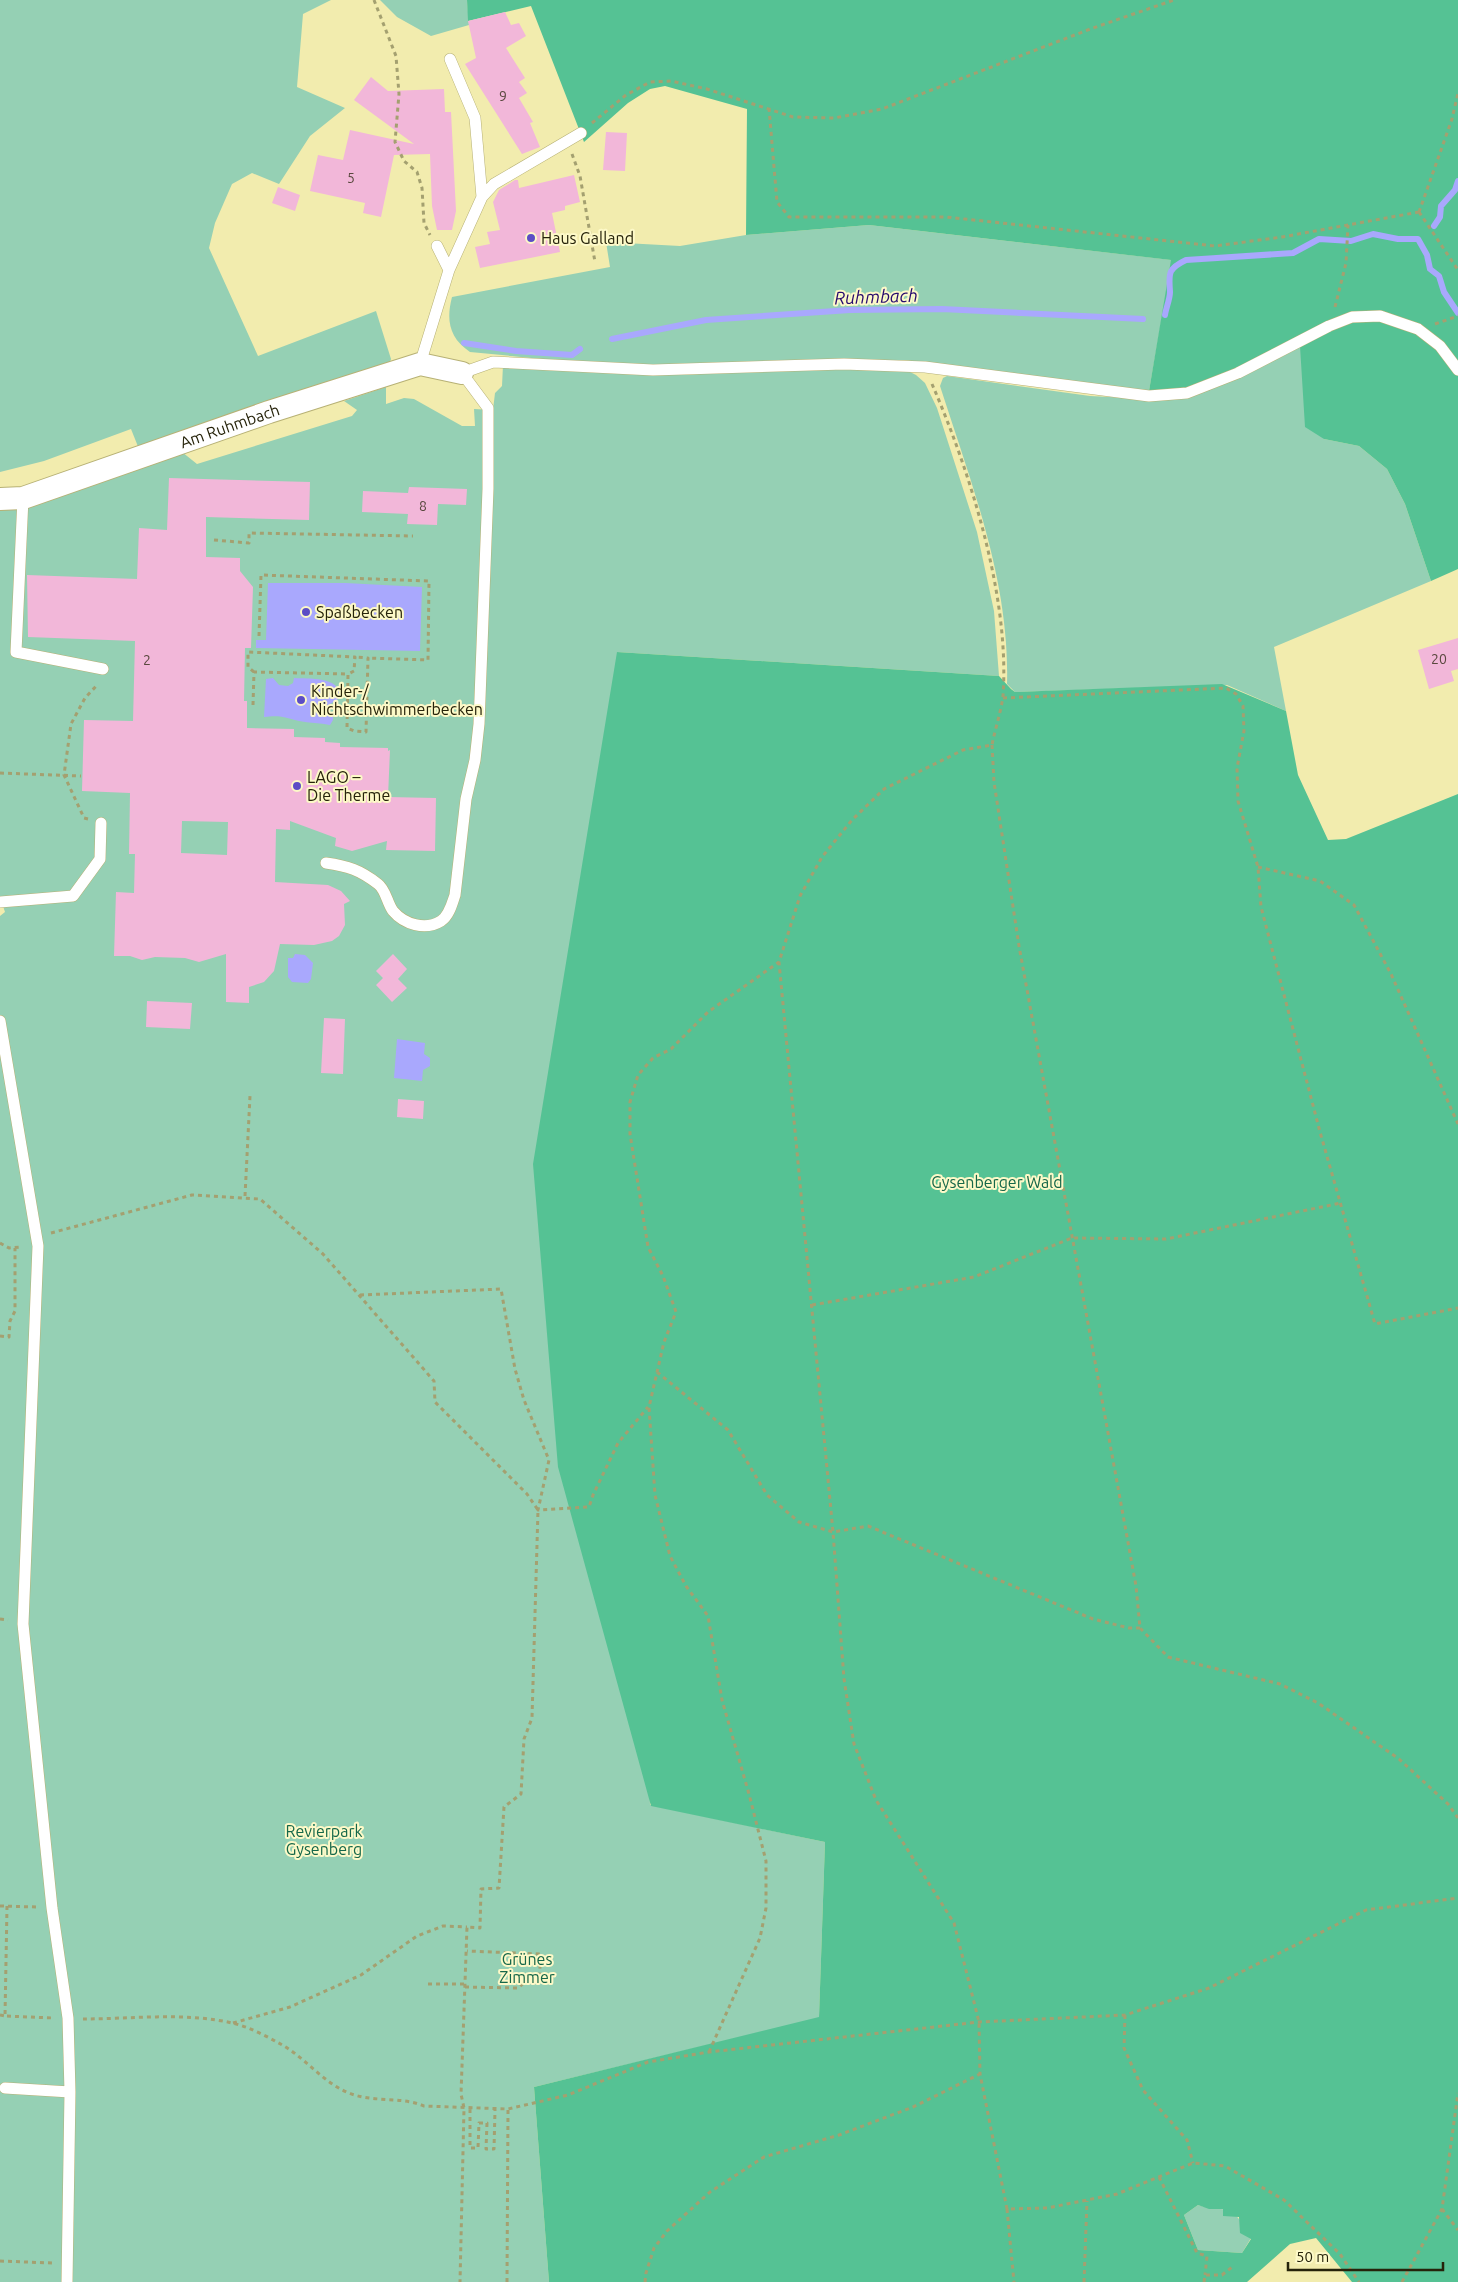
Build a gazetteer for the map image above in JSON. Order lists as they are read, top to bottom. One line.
{"streets":{"street":["Am Ruhmbach"]},"water":["Ruhmbach"],"parks":["Gysenberger Wald","Revierpark Gysenberg","Grünes Zimmer"],"places":["Haus Galland","Spaßbecken","Kinder-/ Nichtschwimmerbecken","LAGO – Die Therme"],"house_numbers":["9","5","8","20","2"],"scale_bar":"50 m"}
